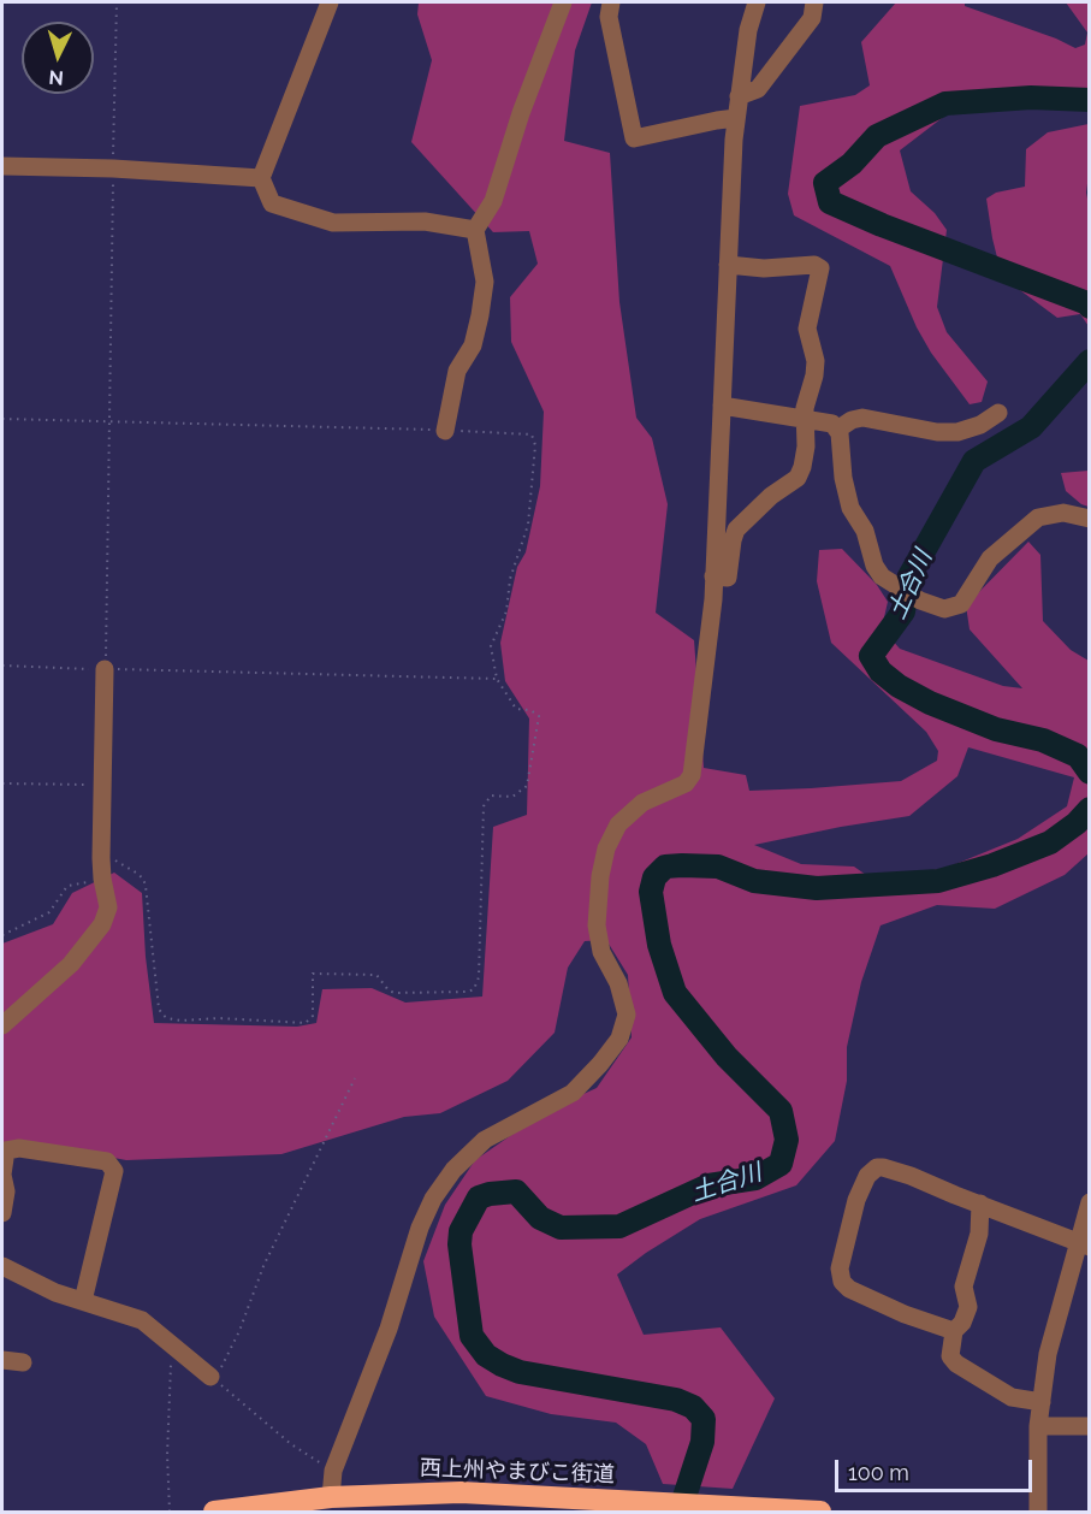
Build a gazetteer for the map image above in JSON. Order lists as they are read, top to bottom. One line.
{"streets":{"highway":["西上州やまびこ街道"]},"water":["土合川"],"scale_bar":"100 m","north":"bottom"}
